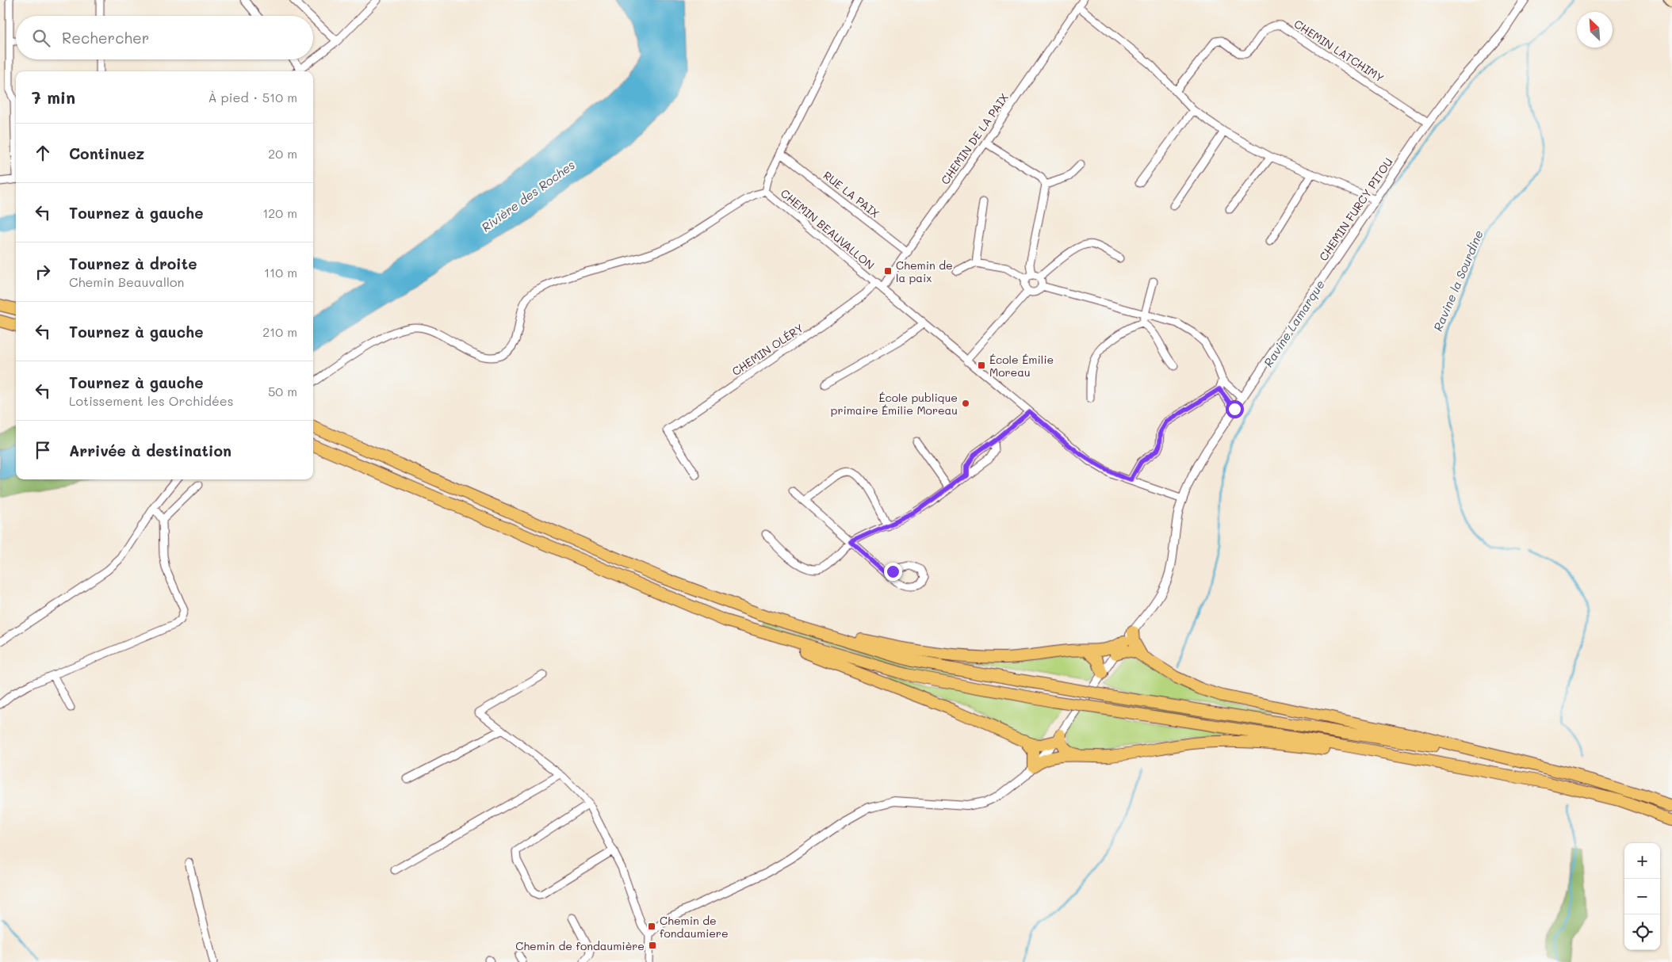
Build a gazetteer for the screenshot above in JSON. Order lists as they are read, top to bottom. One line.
{"streets":{"street":["CHEMIN LATCHIMY","CHEMIN DE LA PAIX","RUE LA PAIX","CHEMIN FURCY PITOU","CHEMIN BEAUVALLON","CHEMIN OLÉRY"]},"crossings":[["CHEMIN LATCHIMY","CHEMIN FURCY PITOU"],["CHEMIN DE LA PAIX","RUE LA PAIX"],["CHEMIN DE LA PAIX","CHEMIN BEAUVALLON"],["CHEMIN DE LA PAIX","CHEMIN OLÉRY"],["RUE LA PAIX","CHEMIN BEAUVALLON"],["CHEMIN FURCY PITOU","CHEMIN BEAUVALLON"],["CHEMIN BEAUVALLON","CHEMIN OLÉRY"]],"water":["Rivière des Roches","Ravine la Sourdine","Ravine Lamarque"],"places":{"transit":["Chemin de la paix","École Émilie Moreau","Chemin de fondaumiere","Chemin de fondaumière"],"other":["École publique primaire Émilie Moreau"]},"north":"top left","page":{"search":"Rechercher","heading":["7 min","À pied · 510 m"],"list":[["Continuez","20 m"],["Tournez à gauche","120 m"],["Tournez à droite","Chemin Beauvallon","110 m"],["Tournez à gauche","210 m"],["Tournez à gauche","Lotissement les Orchidées","50 m"],"Arrivée à destination"],"map_buttons":["+","−"]}}
